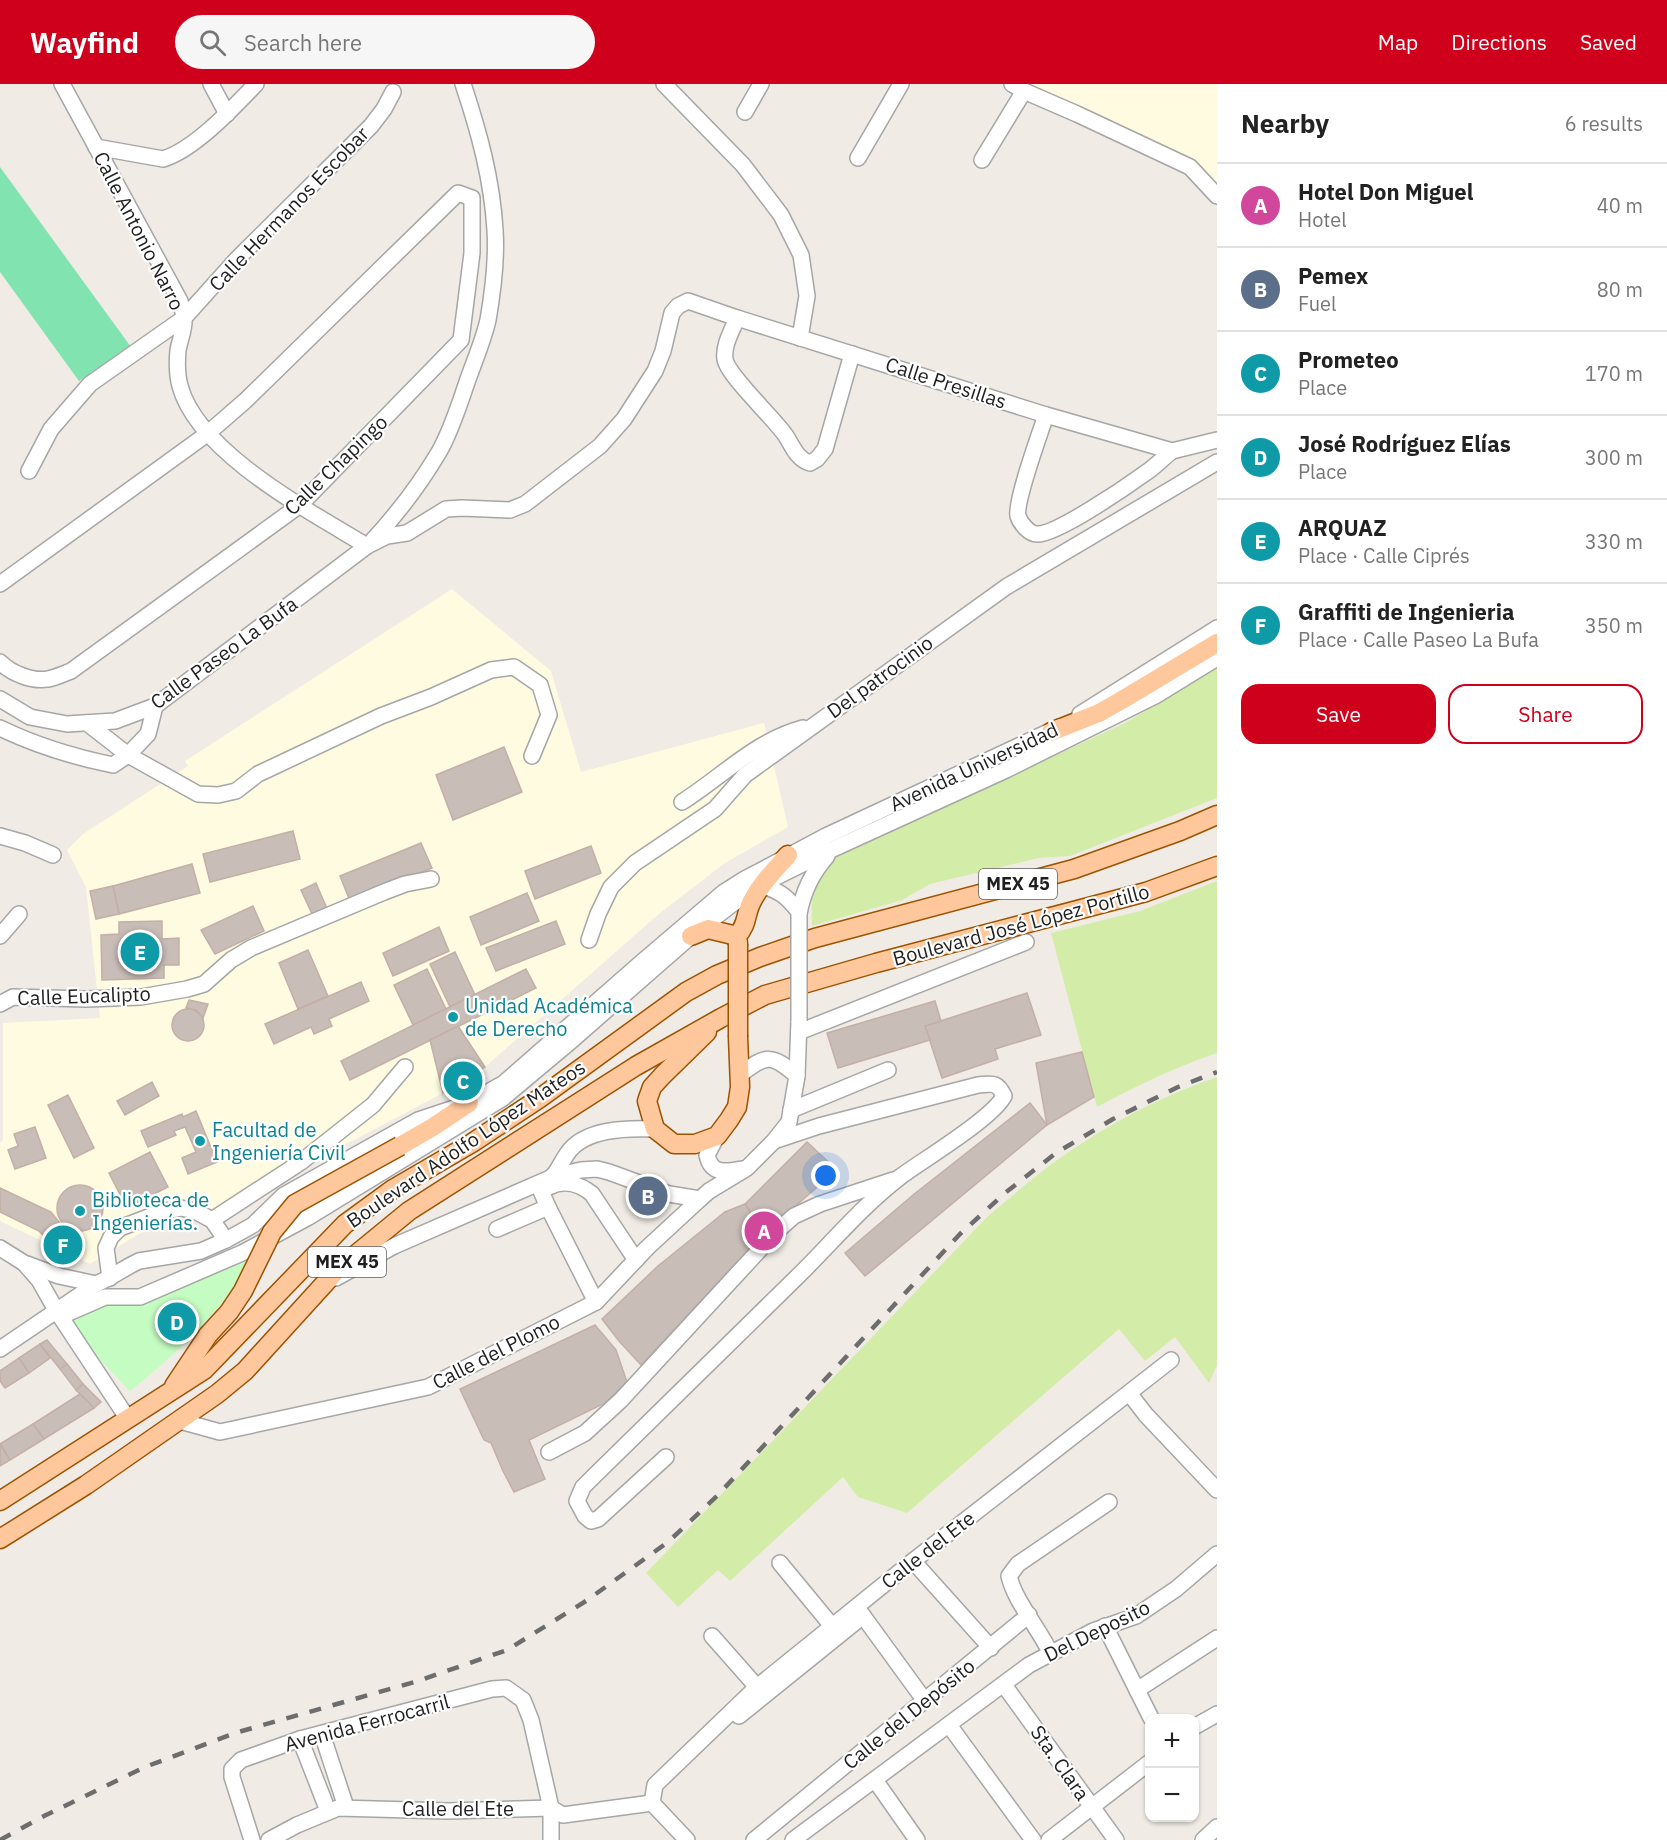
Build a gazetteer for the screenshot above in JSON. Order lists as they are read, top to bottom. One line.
{"streets":{"main road":["MEX 45","Boulevard José López Portillo","Boulevard Adolfo López Mateos"],"street":["Calle Hermanos Escobar","Calle Antonio Narro","Calle Presillas","Calle Chapingo","Calle Paseo La Bufa","Del patrocinio","Avenida Universidad","Calle Eucalipto","Calle del Plomo","Calle del Ete","Del Deposito","Calle del Depósito","Avenida Ferrocarril","Sta. Clara"]},"crossings":[["Calle Hermanos Escobar","Calle Antonio Narro"],["Calle Antonio Narro","Calle Presillas"],["Calle Antonio Narro","Calle Chapingo"],["Calle Antonio Narro","Calle Paseo La Bufa"],["Calle Presillas","Calle Paseo La Bufa"],["Boulevard José López Portillo","Boulevard Adolfo López Mateos"],["Boulevard Adolfo López Mateos","Calle del Plomo"],["Calle del Ete","Avenida Ferrocarril"],["Del Deposito","Calle del Depósito"],["Del Deposito","Sta. Clara"],["Calle del Depósito","Sta. Clara"]],"places":["Unidad Académica de Derecho","Facultad de Ingeniería Civil","Biblioteca de Ingenierías."],"page":{"header":"Wayfind","search":"Search here","nav":["Map","Directions","Saved"],"heading":["Nearby","6 results"],"list":[{"mark":"A","name":"Hotel Don Miguel","note":"Hotel","value":"40 m"},{"mark":"B","name":"Pemex","note":"Fuel","value":"80 m"},{"mark":"C","name":"Prometeo","note":"Place","value":"170 m"},{"mark":"D","name":"José Rodríguez Elías","note":"Place","value":"300 m"},{"mark":"E","name":"ARQUAZ","note":"Place · Calle Ciprés","value":"330 m"},{"mark":"F","name":"Graffiti de Ingenieria","note":"Place · Calle Paseo La Bufa","value":"350 m"}],"buttons":["Save","Share"],"pins":["E","C","B","A","F","D"],"map_buttons":["+","−"]}}
